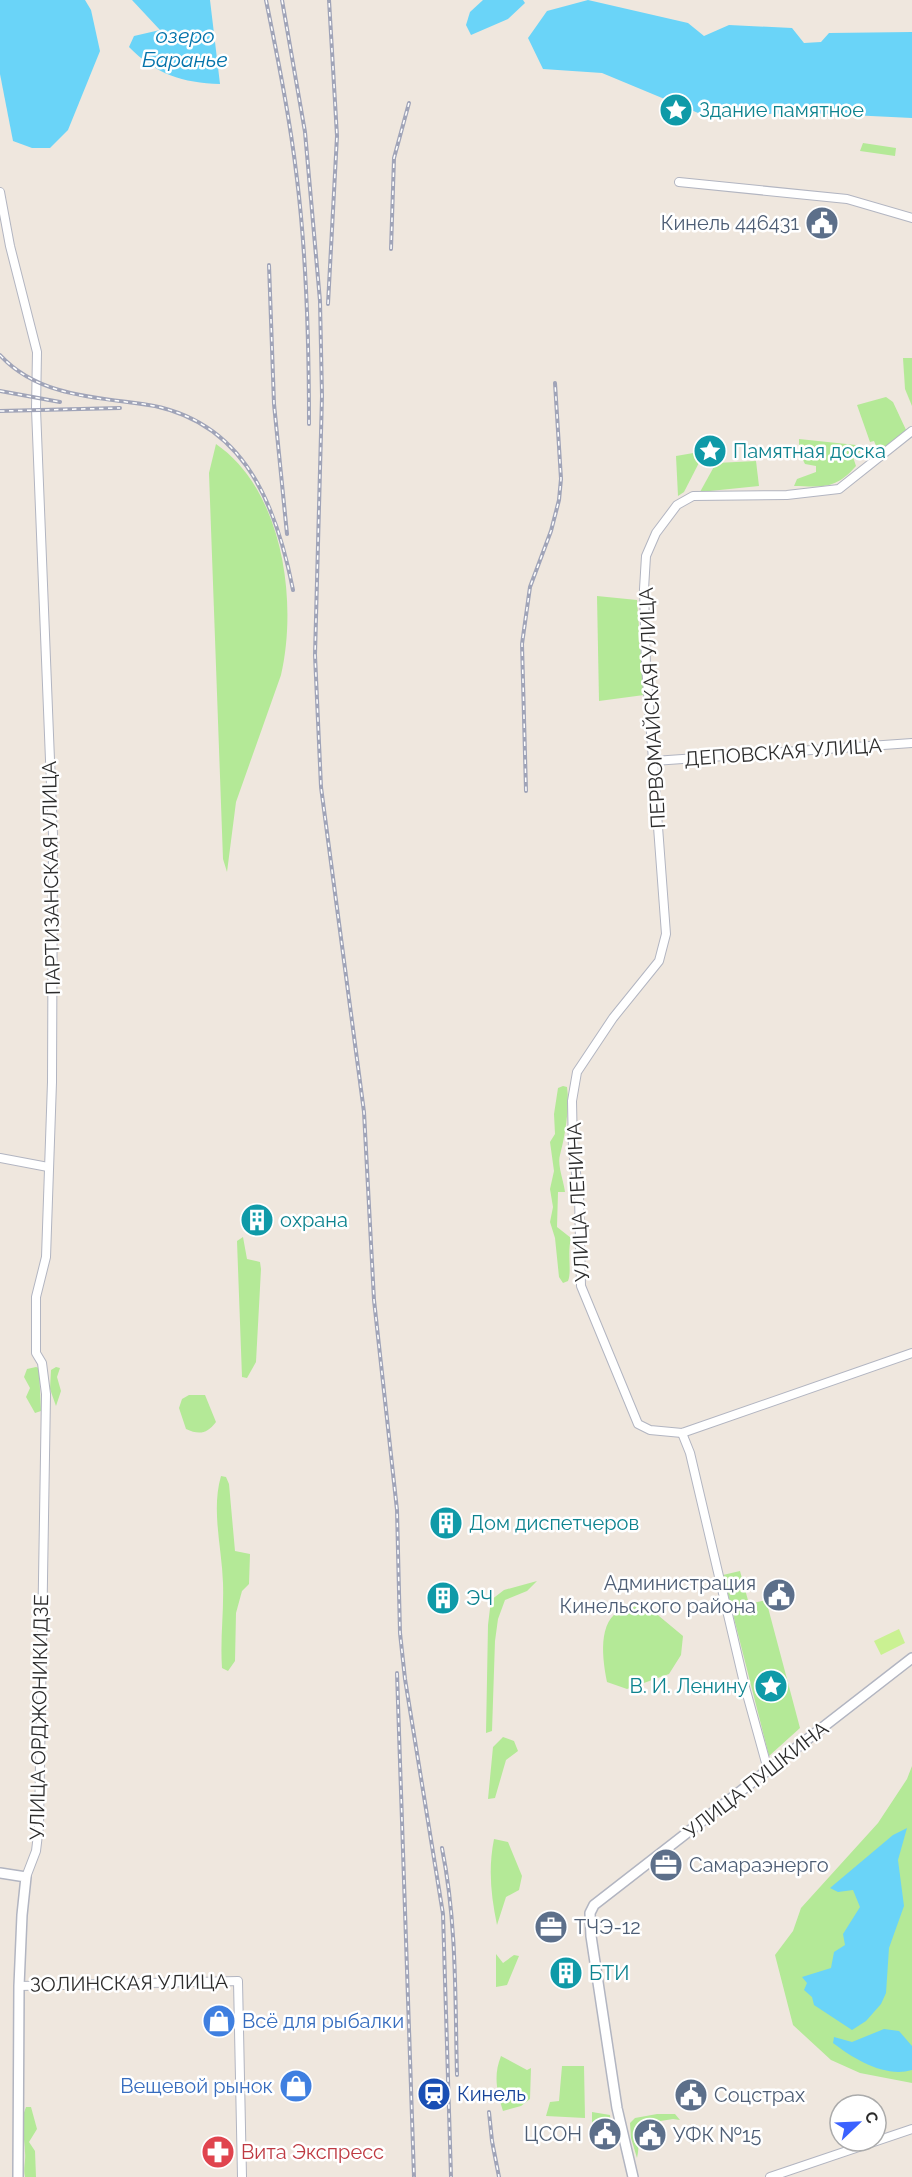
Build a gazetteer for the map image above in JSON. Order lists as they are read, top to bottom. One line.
{"streets":{"main road":["УЛИЦА ОРДЖОНИКИДЗЕ","УЛИЦА ПУШКИНА"],"street":["ПЕРВОМАЙСКАЯ УЛИЦА","ДЕПОВСКАЯ УЛИЦА","ПАРТИЗАНСКАЯ УЛИЦА","УЛИЦА ЛЕНИНА","ЗОЛИНСКАЯ УЛИЦА"]},"crossings":[["ПЕРВОМАЙСКАЯ УЛИЦА","ДЕПОВСКАЯ УЛИЦА"],["ПЕРВОМАЙСКАЯ УЛИЦА","УЛИЦА ЛЕНИНА"],["ПАРТИЗАНСКАЯ УЛИЦА","УЛИЦА ОРДЖОНИКИДЗЕ"],["УЛИЦА ОРДЖОНИКИДЗЕ","ЗОЛИНСКАЯ УЛИЦА"]],"water":["озеро Баранье"],"places":{"place":["Здание памятное","Памятная доска","В. И. Ленину"],"public building":["Кинель 446431","Администрация Кинельского района","Соцстрах","ЦСОН","УФК №15"],"building":["охрана","Дом диспетчеров","ЭЧ","БТИ"],"office":["Самараэнерго","ТЧЭ-12"],"shop":["Всё для рыбалки","Вещевой рынок"],"station":["Кинель"],"pharmacy":["Вита Экспресс"]},"north":"top right"}
